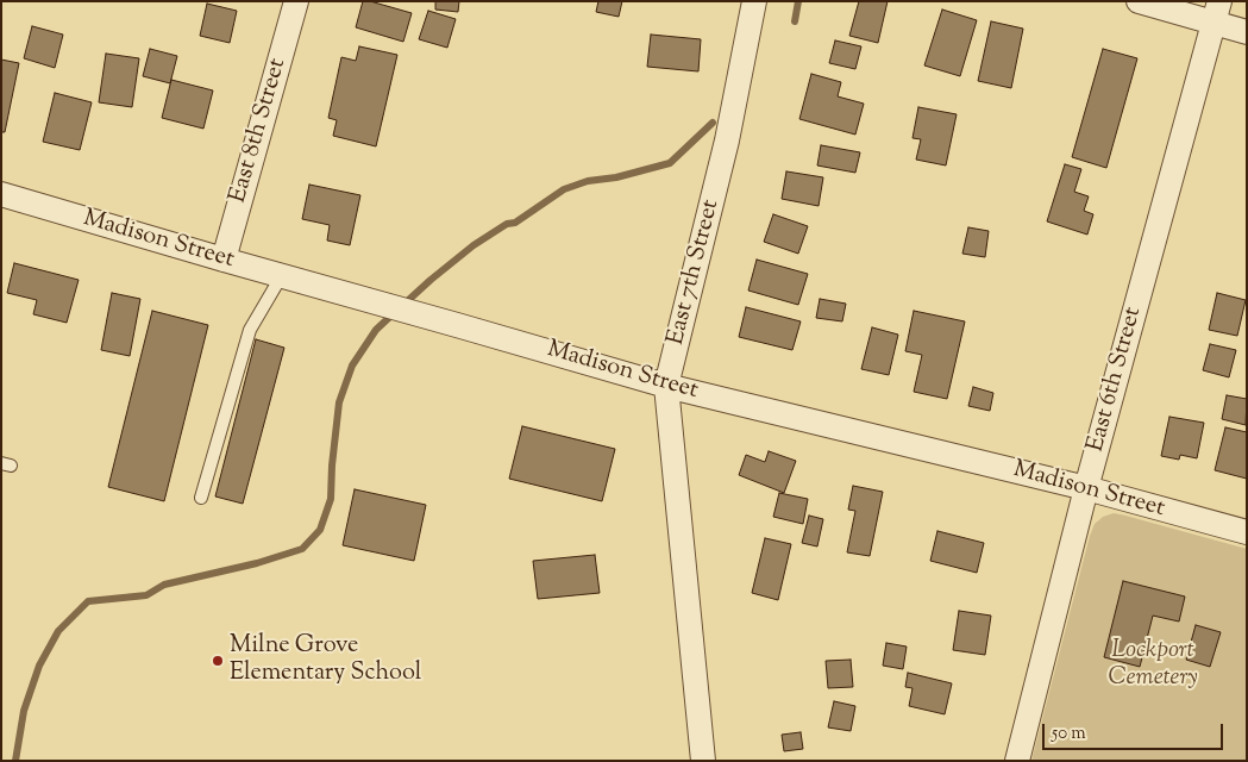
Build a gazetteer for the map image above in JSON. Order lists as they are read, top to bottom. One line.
{"streets":{"street":["East 8th Street","Madison Street","East 7th Street","East 6th Street"]},"crossings":[["East 8th Street","Madison Street"],["Madison Street","East 7th Street"],["Madison Street","East 6th Street"]],"parks":["Lockport Cemetery"],"places":["Milne Grove Elementary School"],"scale_bar":"50 m"}
